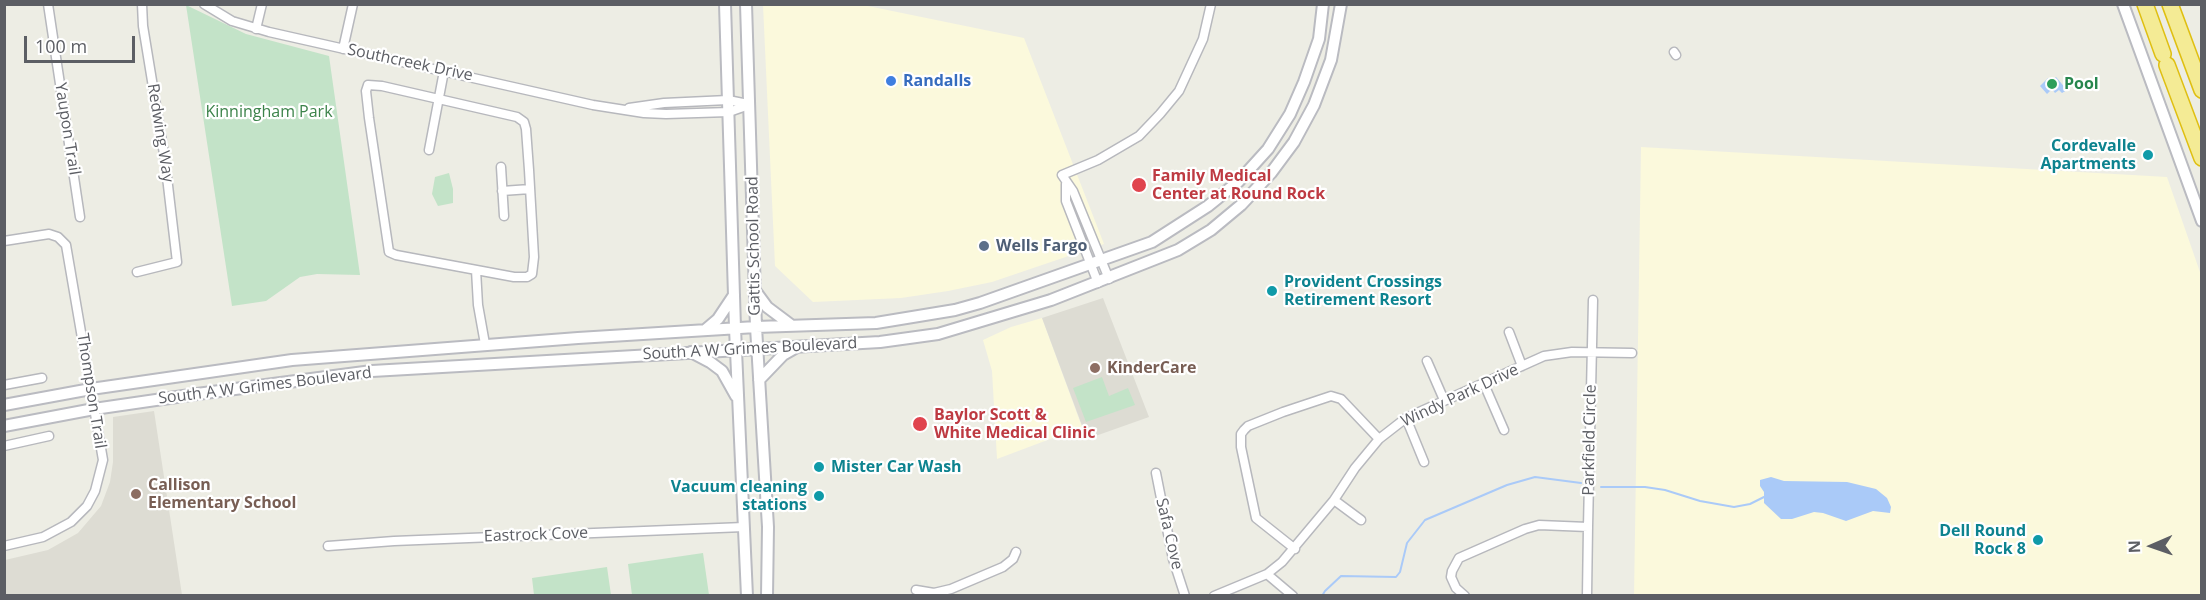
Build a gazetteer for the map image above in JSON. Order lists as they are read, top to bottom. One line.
{"streets":{"main road":["Gattis School Road","South A W Grimes Boulevard"],"street":["Southcreek Drive","Yaupon Trail","Redwing Way","Thompson Trail","Windy Park Drive","Parkfield Circle","Safa Cove","Eastrock Cove"]},"crossings":[["Southcreek Drive","Gattis School Road"],["Gattis School Road","South A W Grimes Boulevard"],["Gattis School Road","Eastrock Cove"],["South A W Grimes Boulevard","Thompson Trail"],["Windy Park Drive","Parkfield Circle"]],"parks":["Kinningham Park"],"places":["Randalls","Pool","Cordevalle Apartments","Family Medical Center at Round Rock","Wells Fargo","Provident Crossings Retirement Resort","KinderCare","Baylor Scott & White Medical Clinic","Mister Car Wash","Callison Elementary School","Vacuum cleaning stations","Dell Round Rock 8"],"scale_bar":"100 m","north":"left"}
